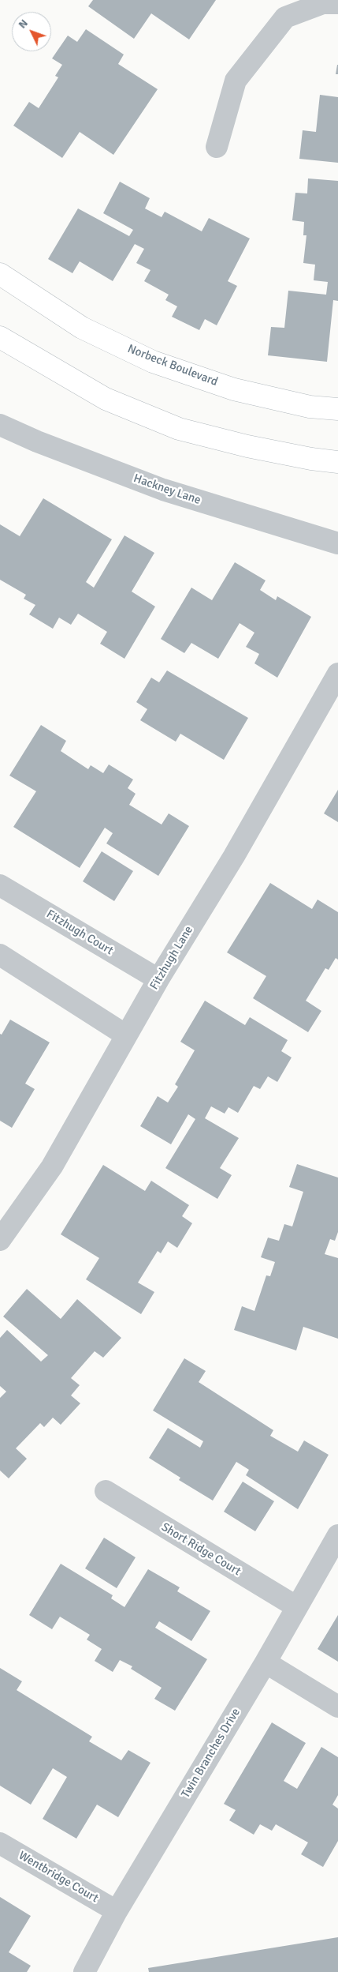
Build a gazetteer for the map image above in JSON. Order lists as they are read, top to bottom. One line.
{"streets":{"street":["Norbeck Boulevard","Hackney Lane","Fitzhugh Court","Fitzhugh Lane","Short Ridge Court","Twin Branches Drive","Wentbridge Court"]},"crossings":[["Fitzhugh Court","Fitzhugh Lane"],["Short Ridge Court","Twin Branches Drive"],["Twin Branches Drive","Wentbridge Court"]],"north":"top left"}
